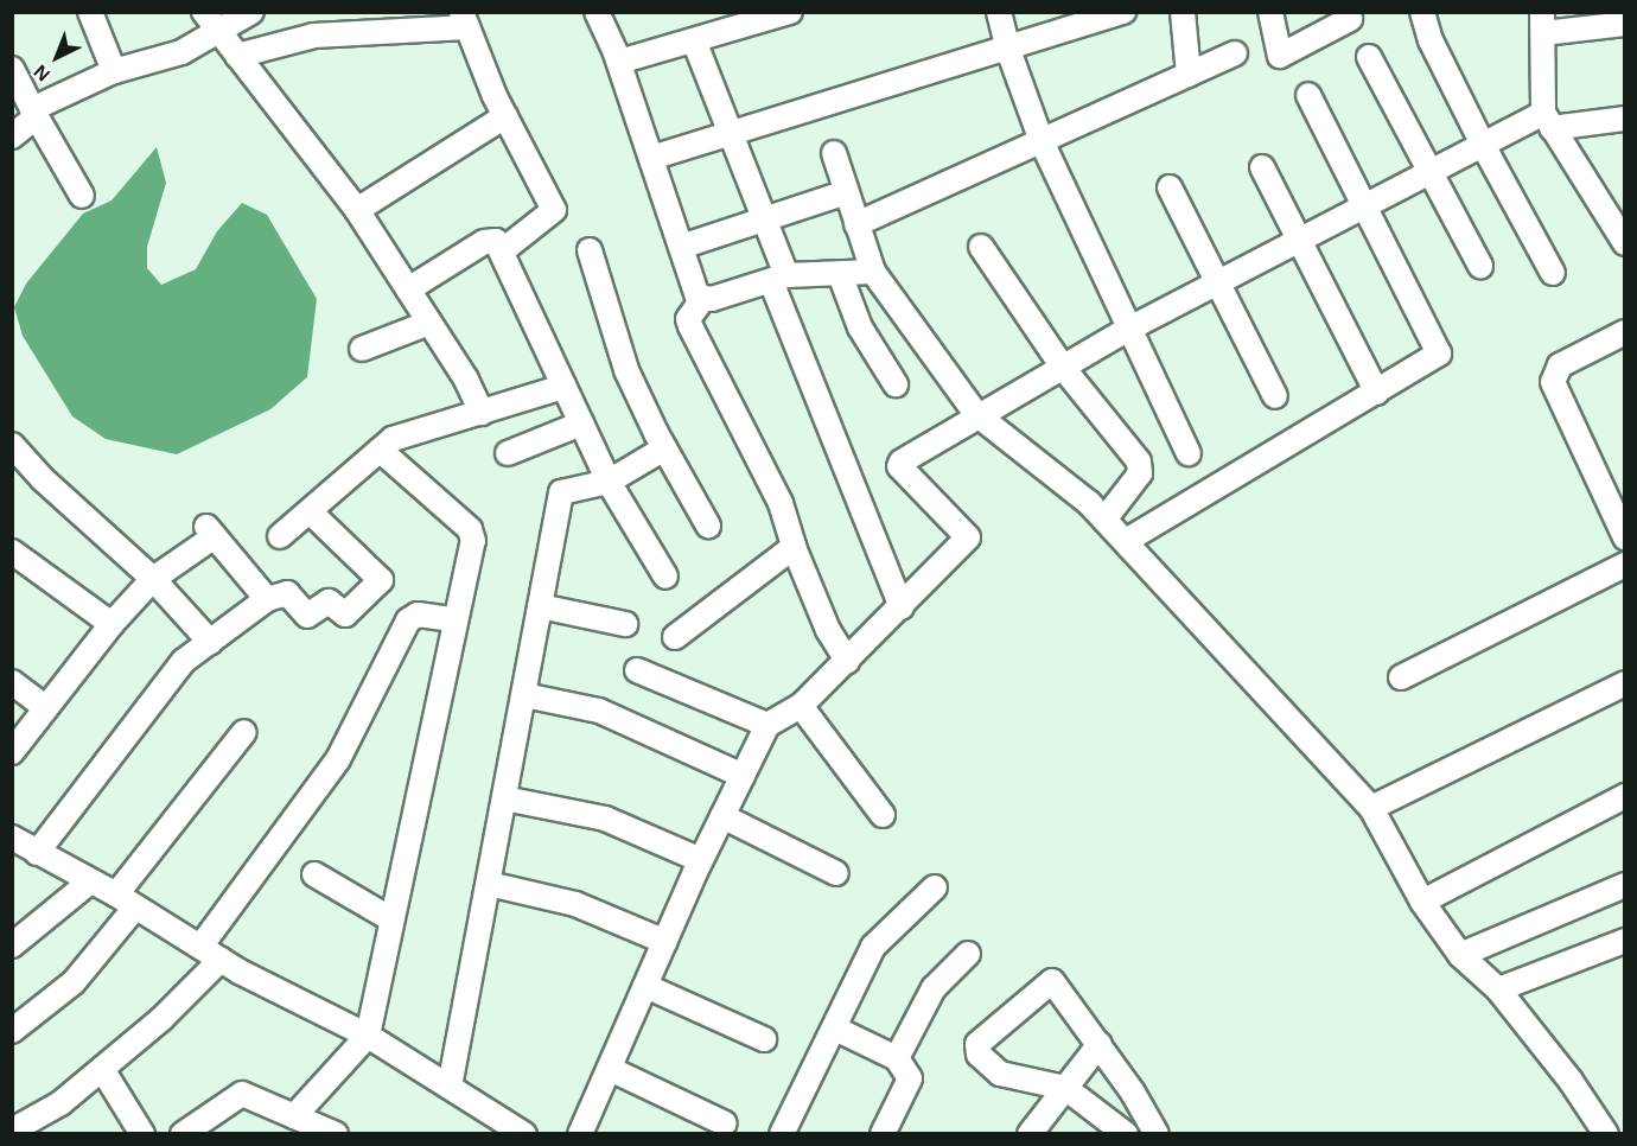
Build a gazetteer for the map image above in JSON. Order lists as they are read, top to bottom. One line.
{"north":"bottom left"}
